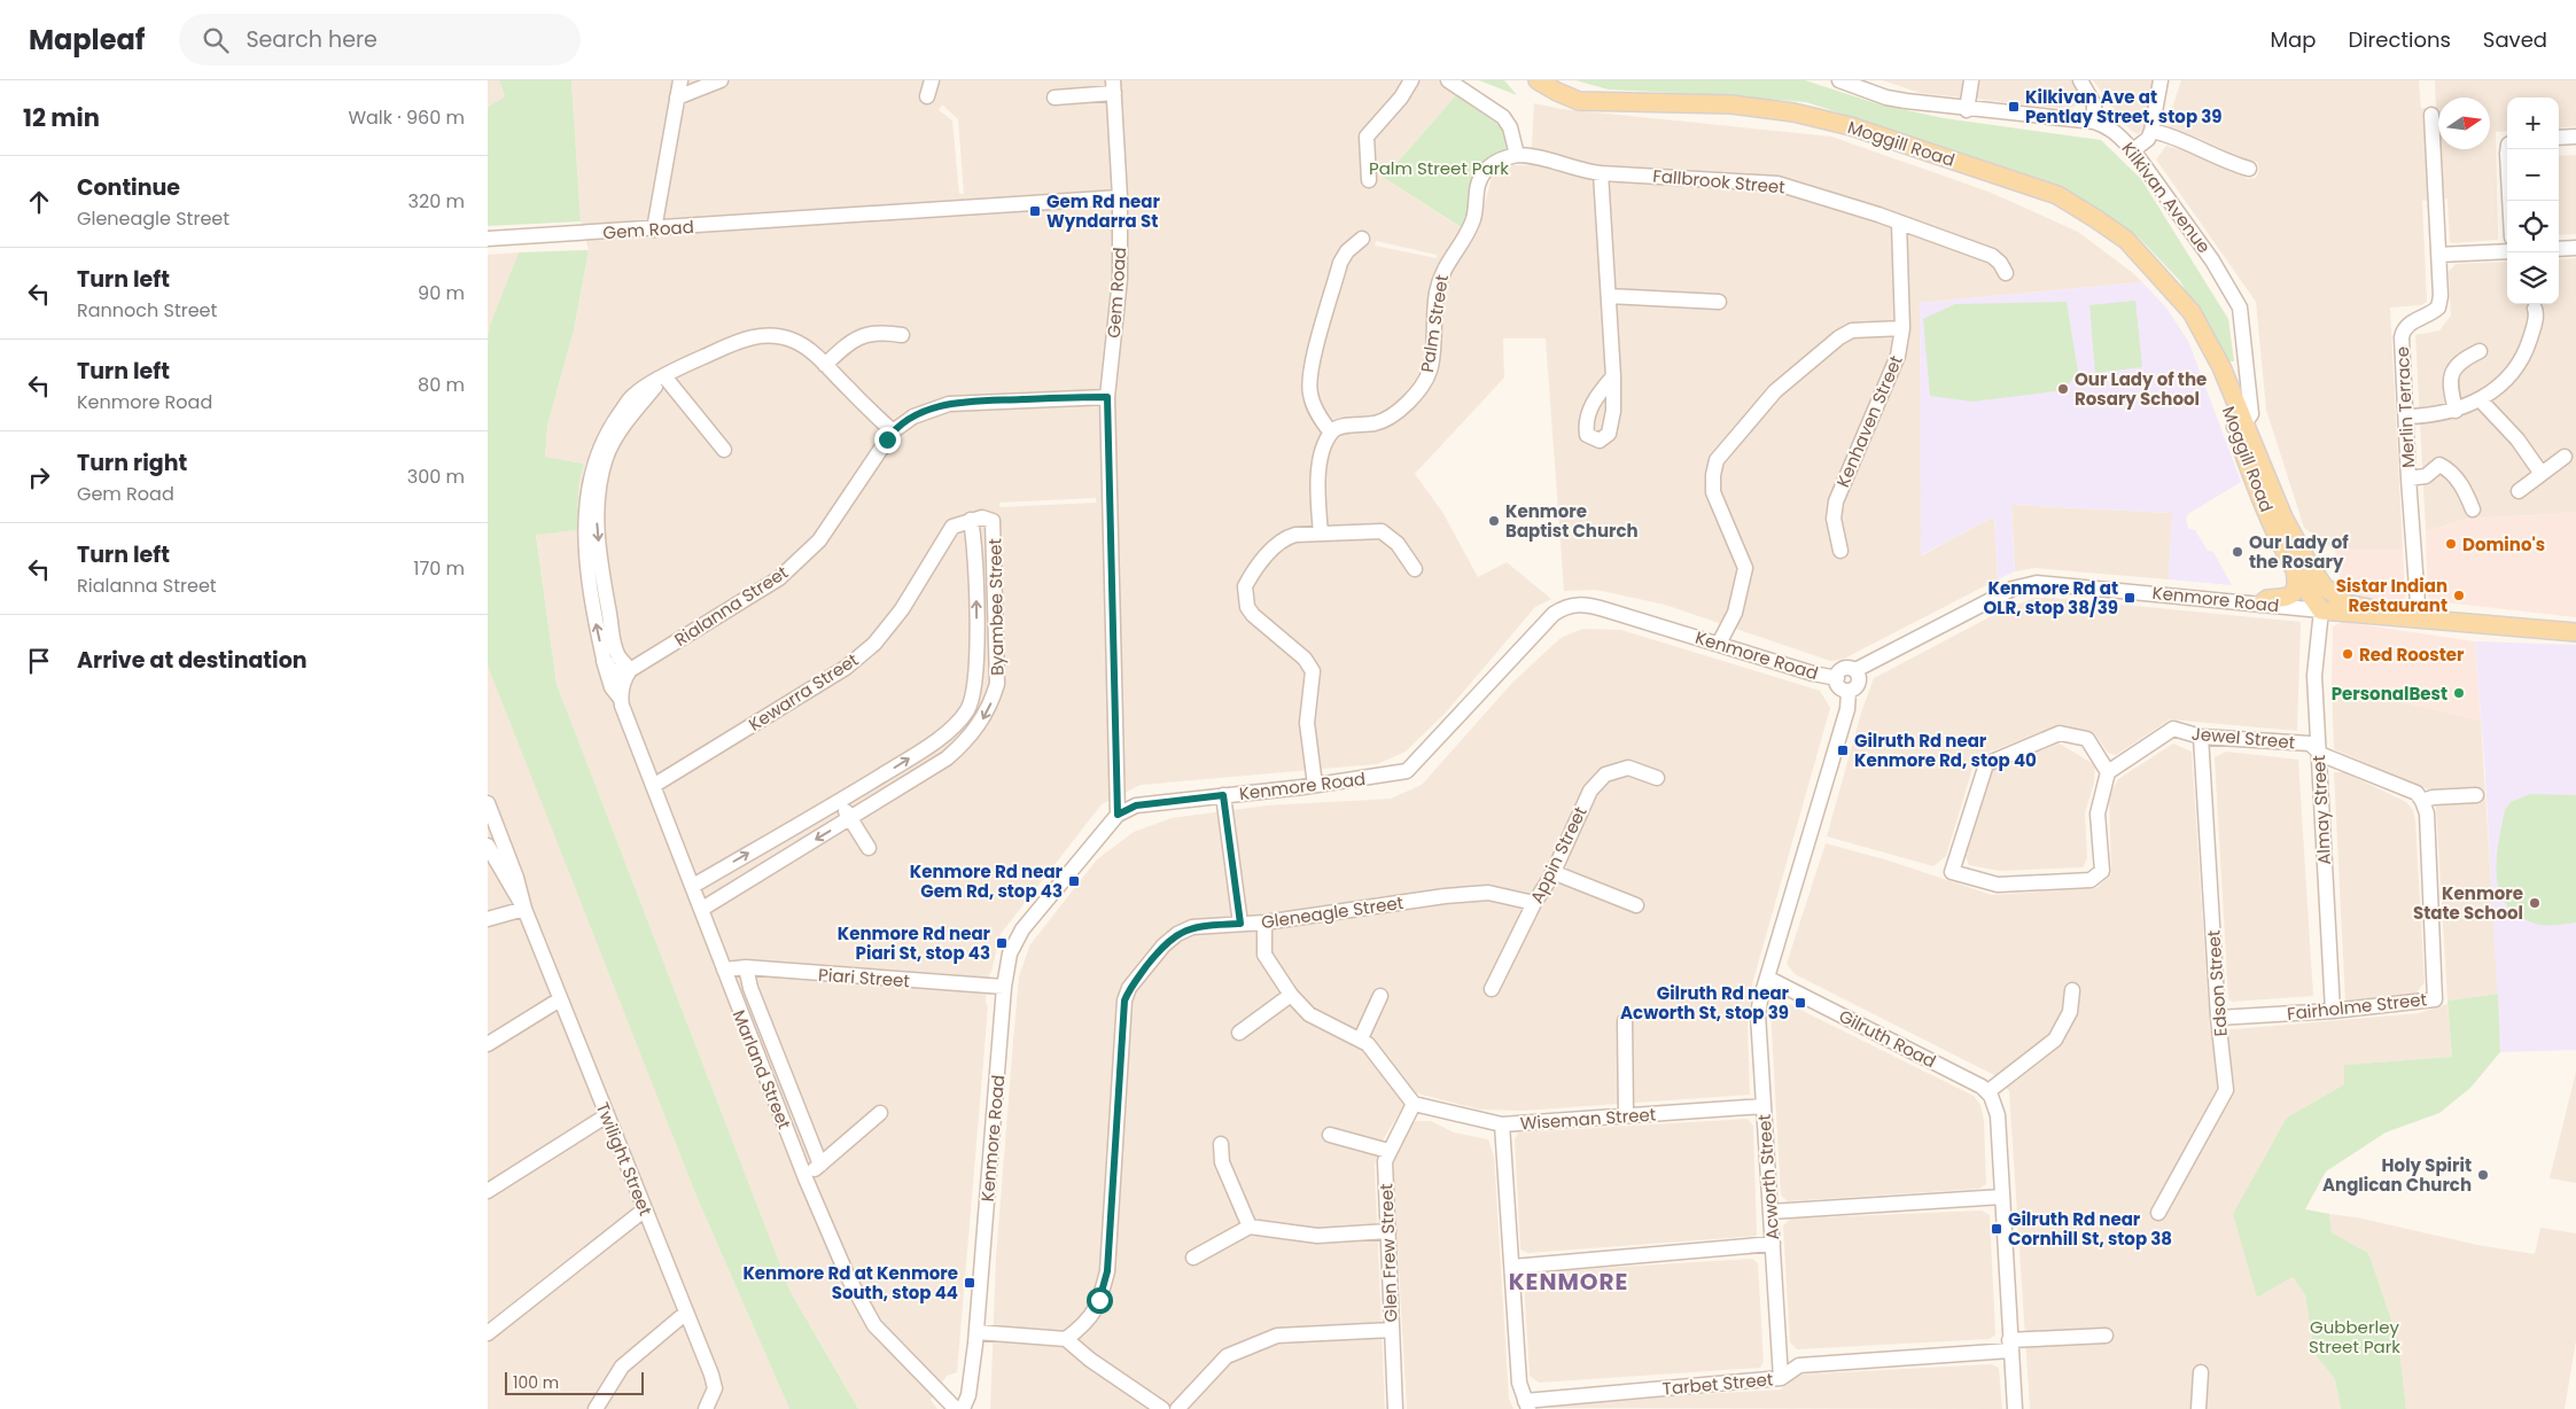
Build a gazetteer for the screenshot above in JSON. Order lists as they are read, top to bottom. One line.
{"streets":{"main road":["Moggill Road"],"street":["Fallbrook Street","Kilkivan Avenue","Gem Road","Palm Street","Merlin Terrace","Kenhaven Street","Kenmore Road","Rialanna Street","Byambee Street","Kewarra Street","Jewel Street","Almay Street","Appin Street","Gleneagle Street","Piari Street","Edson Street","Fairholme Street","Gilruth Road","Marland Street","Wiseman Street","Twilight Street","Acworth Street","Glen Frew Street","Tarbet Street"]},"crossings":[["Moggill Road","Kilkivan Avenue"],["Moggill Road","Merlin Terrace"],["Moggill Road","Kenmore Road"],["Moggill Road","Almay Street"],["Fallbrook Street","Palm Street"],["Fallbrook Street","Kenhaven Street"],["Gem Road","Kenmore Road"],["Gem Road","Rialanna Street"],["Kenmore Road","Almay Street"],["Kenmore Road","Piari Street"],["Rialanna Street","Marland Street"],["Byambee Street","Kewarra Street"],["Byambee Street","Marland Street"],["Kewarra Street","Marland Street"],["Jewel Street","Almay Street"],["Jewel Street","Edson Street"],["Jewel Street","Fairholme Street"],["Almay Street","Fairholme Street"],["Appin Street","Gleneagle Street"],["Piari Street","Marland Street"],["Edson Street","Fairholme Street"],["Gilruth Road","Acworth Street"],["Wiseman Street","Acworth Street"],["Wiseman Street","Glen Frew Street"],["Acworth Street","Tarbet Street"]],"districts":["KENMORE"],"parks":["Palm Street Park","Gubberley Street Park"],"places":{"transit":["Kilkivan Ave at Pentlay Street, stop 39","Gem Rd near Wyndarra St","Kenmore Rd at OLR, stop 38/39","Gilruth Rd near Kenmore Rd, stop 40","Kenmore Rd near Gem Rd, stop 43","Kenmore Rd near Piari St, stop 43","Gilruth Rd near Acworth St, stop 39","Gilruth Rd near Cornhill St, stop 38","Kenmore Rd at Kenmore South, stop 44"],"other":["Our Lady of the Rosary School","Kenmore Baptist Church","Domino's","Our Lady of the Rosary","Sistar Indian Restaurant","Red Rooster","PersonalBest","Kenmore State School","Holy Spirit Anglican Church"]},"scale_bar":"100 m","north":"right","page":{"header":"Mapleaf","search":"Search here","nav":["Map","Directions","Saved"],"heading":["12 min","Walk · 960 m"],"map_buttons":["+","−"],"list":[["Continue","Gleneagle Street","320 m"],["Turn left","Rannoch Street","90 m"],["Turn left","Kenmore Road","80 m"],["Turn right","Gem Road","300 m"],["Turn left","Rialanna Street","170 m"],"Arrive at destination"],"scale":"100 m"}}
